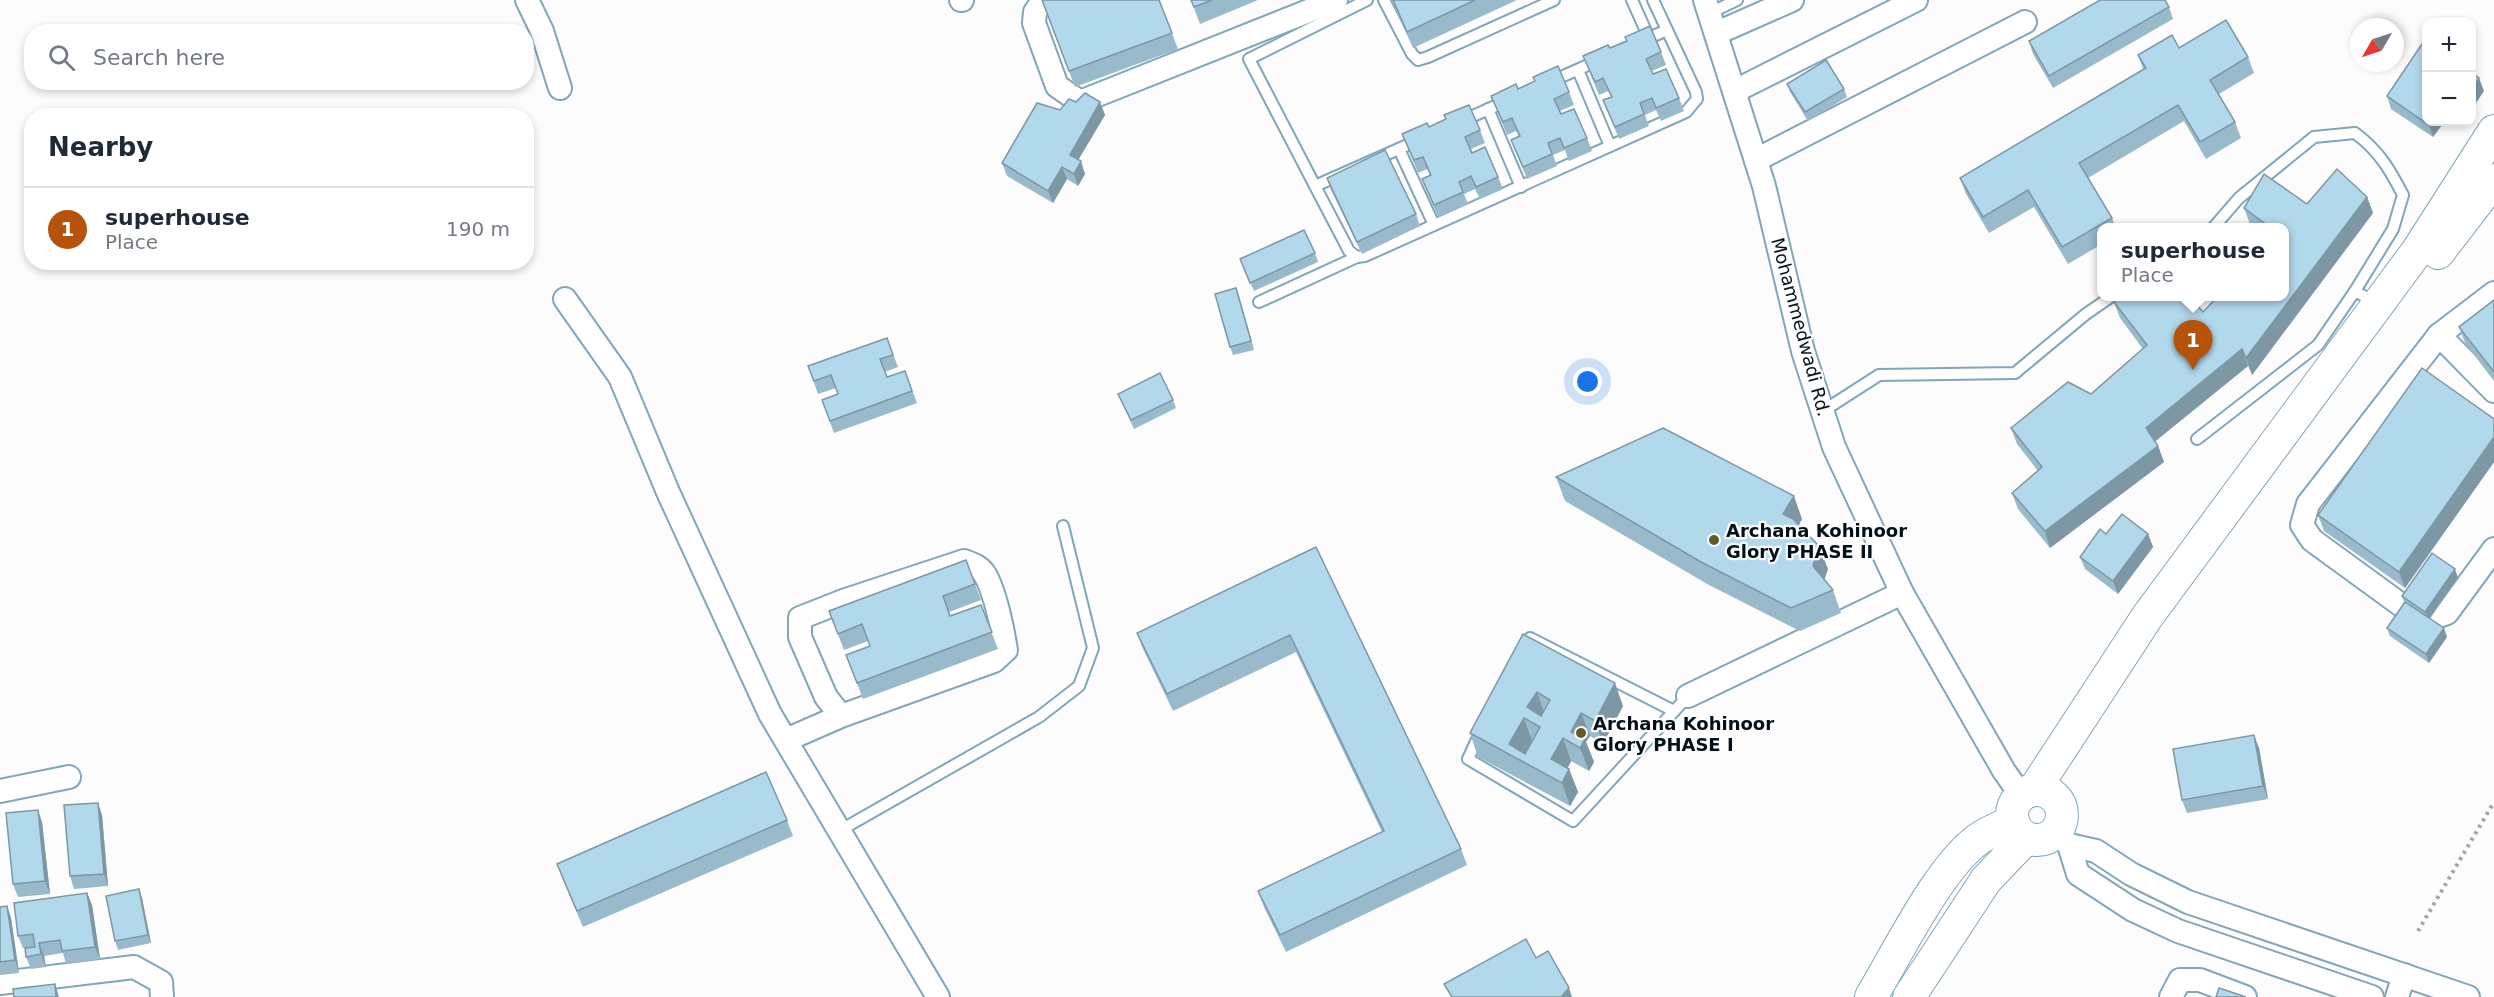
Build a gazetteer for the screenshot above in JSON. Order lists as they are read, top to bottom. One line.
{"streets":{"street":["Mohammedwadi Rd."]},"places":["Archana Kohinoor Glory PHASE II","Archana Kohinoor Glory PHASE I"],"north":"bottom left","page":{"map_buttons":["+","−"],"search":"Search here","heading":"Nearby","list":[{"mark":"1","name":"superhouse","note":"Place","value":"190 m"}],"popup":["superhouse","Place"],"pins":"1"}}
